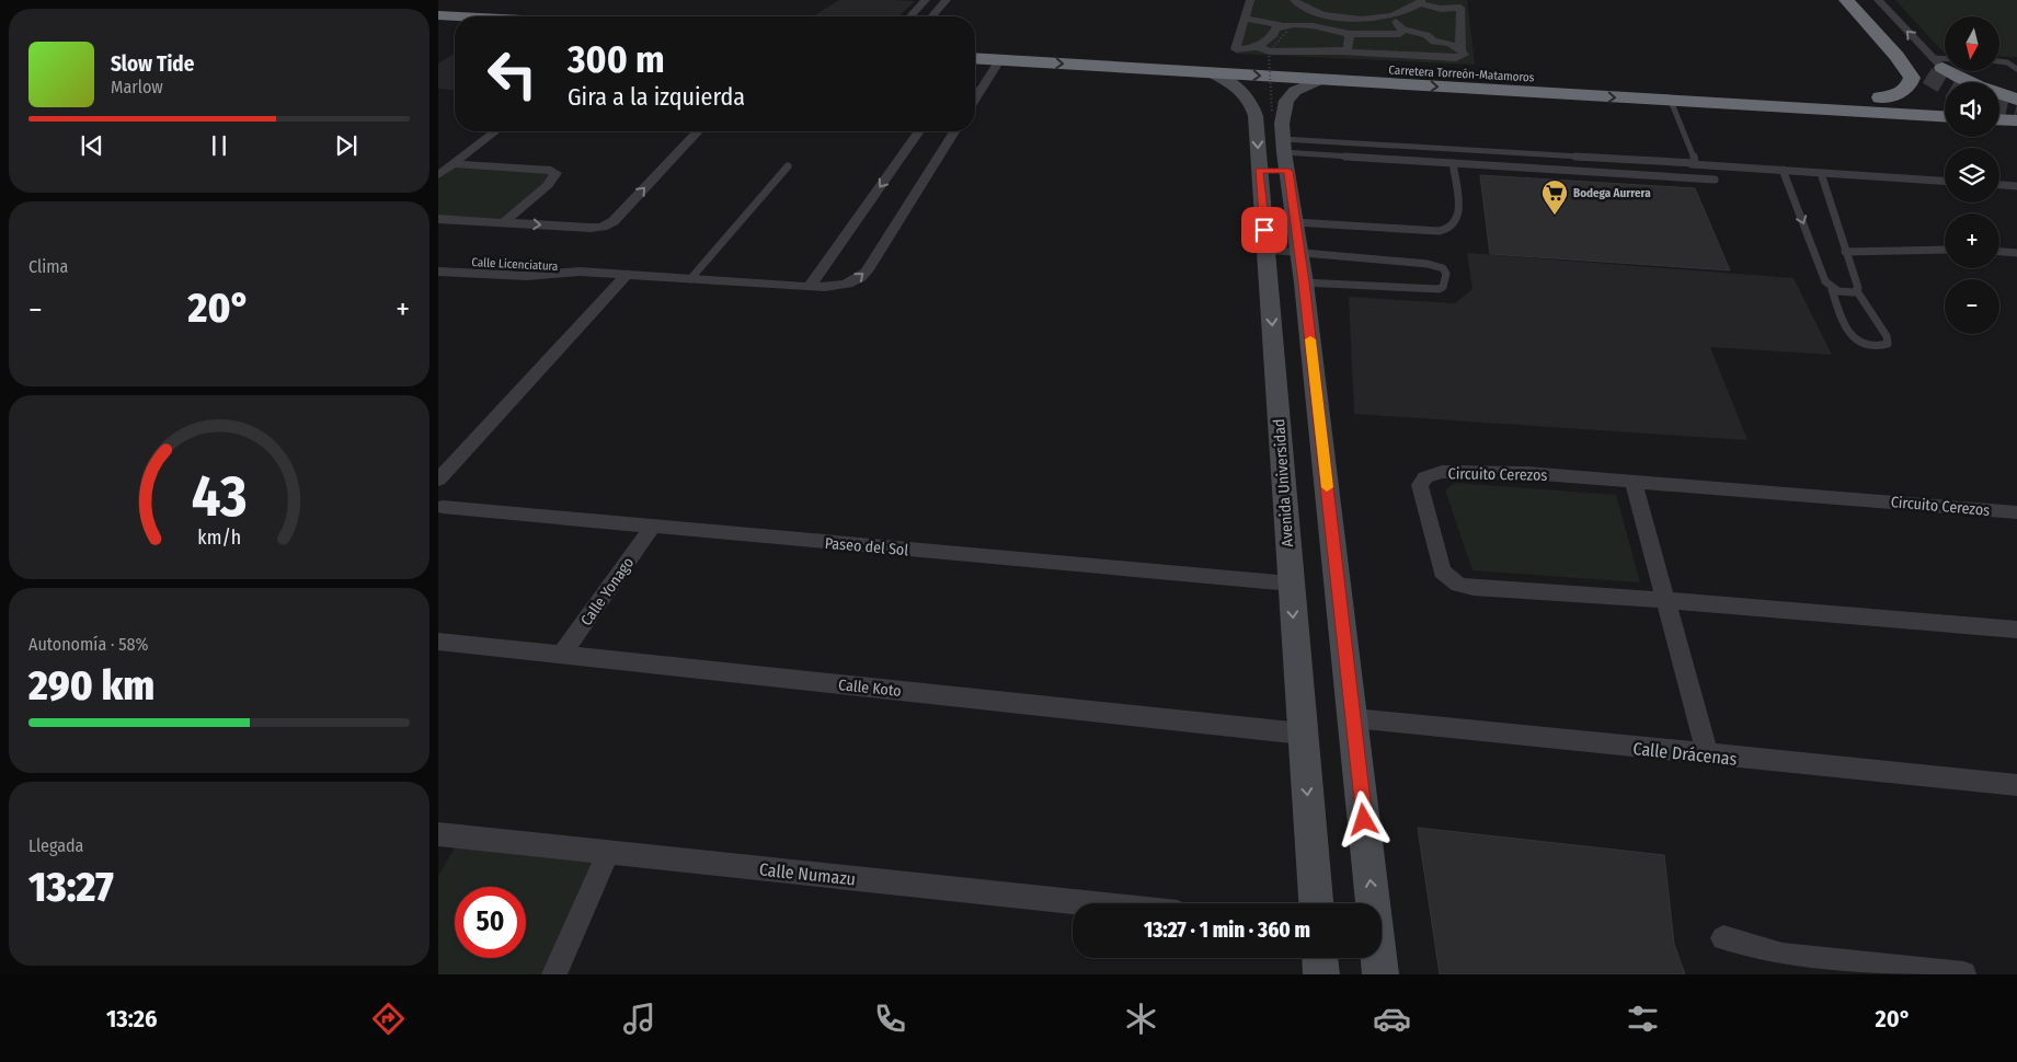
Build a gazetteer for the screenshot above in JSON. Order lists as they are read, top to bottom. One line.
{"streets":{"highway":["Carretera Torreón-Matamoros"],"main road":["Avenida Universidad"],"street":["Calle Licenciatura","Circuito Cerezos","Paseo del Sol","Calle Yonago","Calle Koto","Calle Drácenas","Calle Numazu"]},"crossings":[["Avenida Universidad","Paseo del Sol"],["Avenida Universidad","Calle Koto"],["Paseo del Sol","Calle Yonago"],["Calle Yonago","Calle Koto"]],"places":{"supermarket":["Bodega Aurrera"]},"north":"bottom","page":{"map_buttons":["+","−"],"turn":["300 m","Gira a la izquierda"],"song":["Slow Tide","Marlow"],"tile":["Clima",["Autonomía · 58%","290 km"],["Llegada","13:27"]],"heat":["−","20°","+"],"limit":"50","trip":"13:27 · 1 min · 360 m","tabs":["13:26","20°"],"gauge":["43","km/h"]}}
